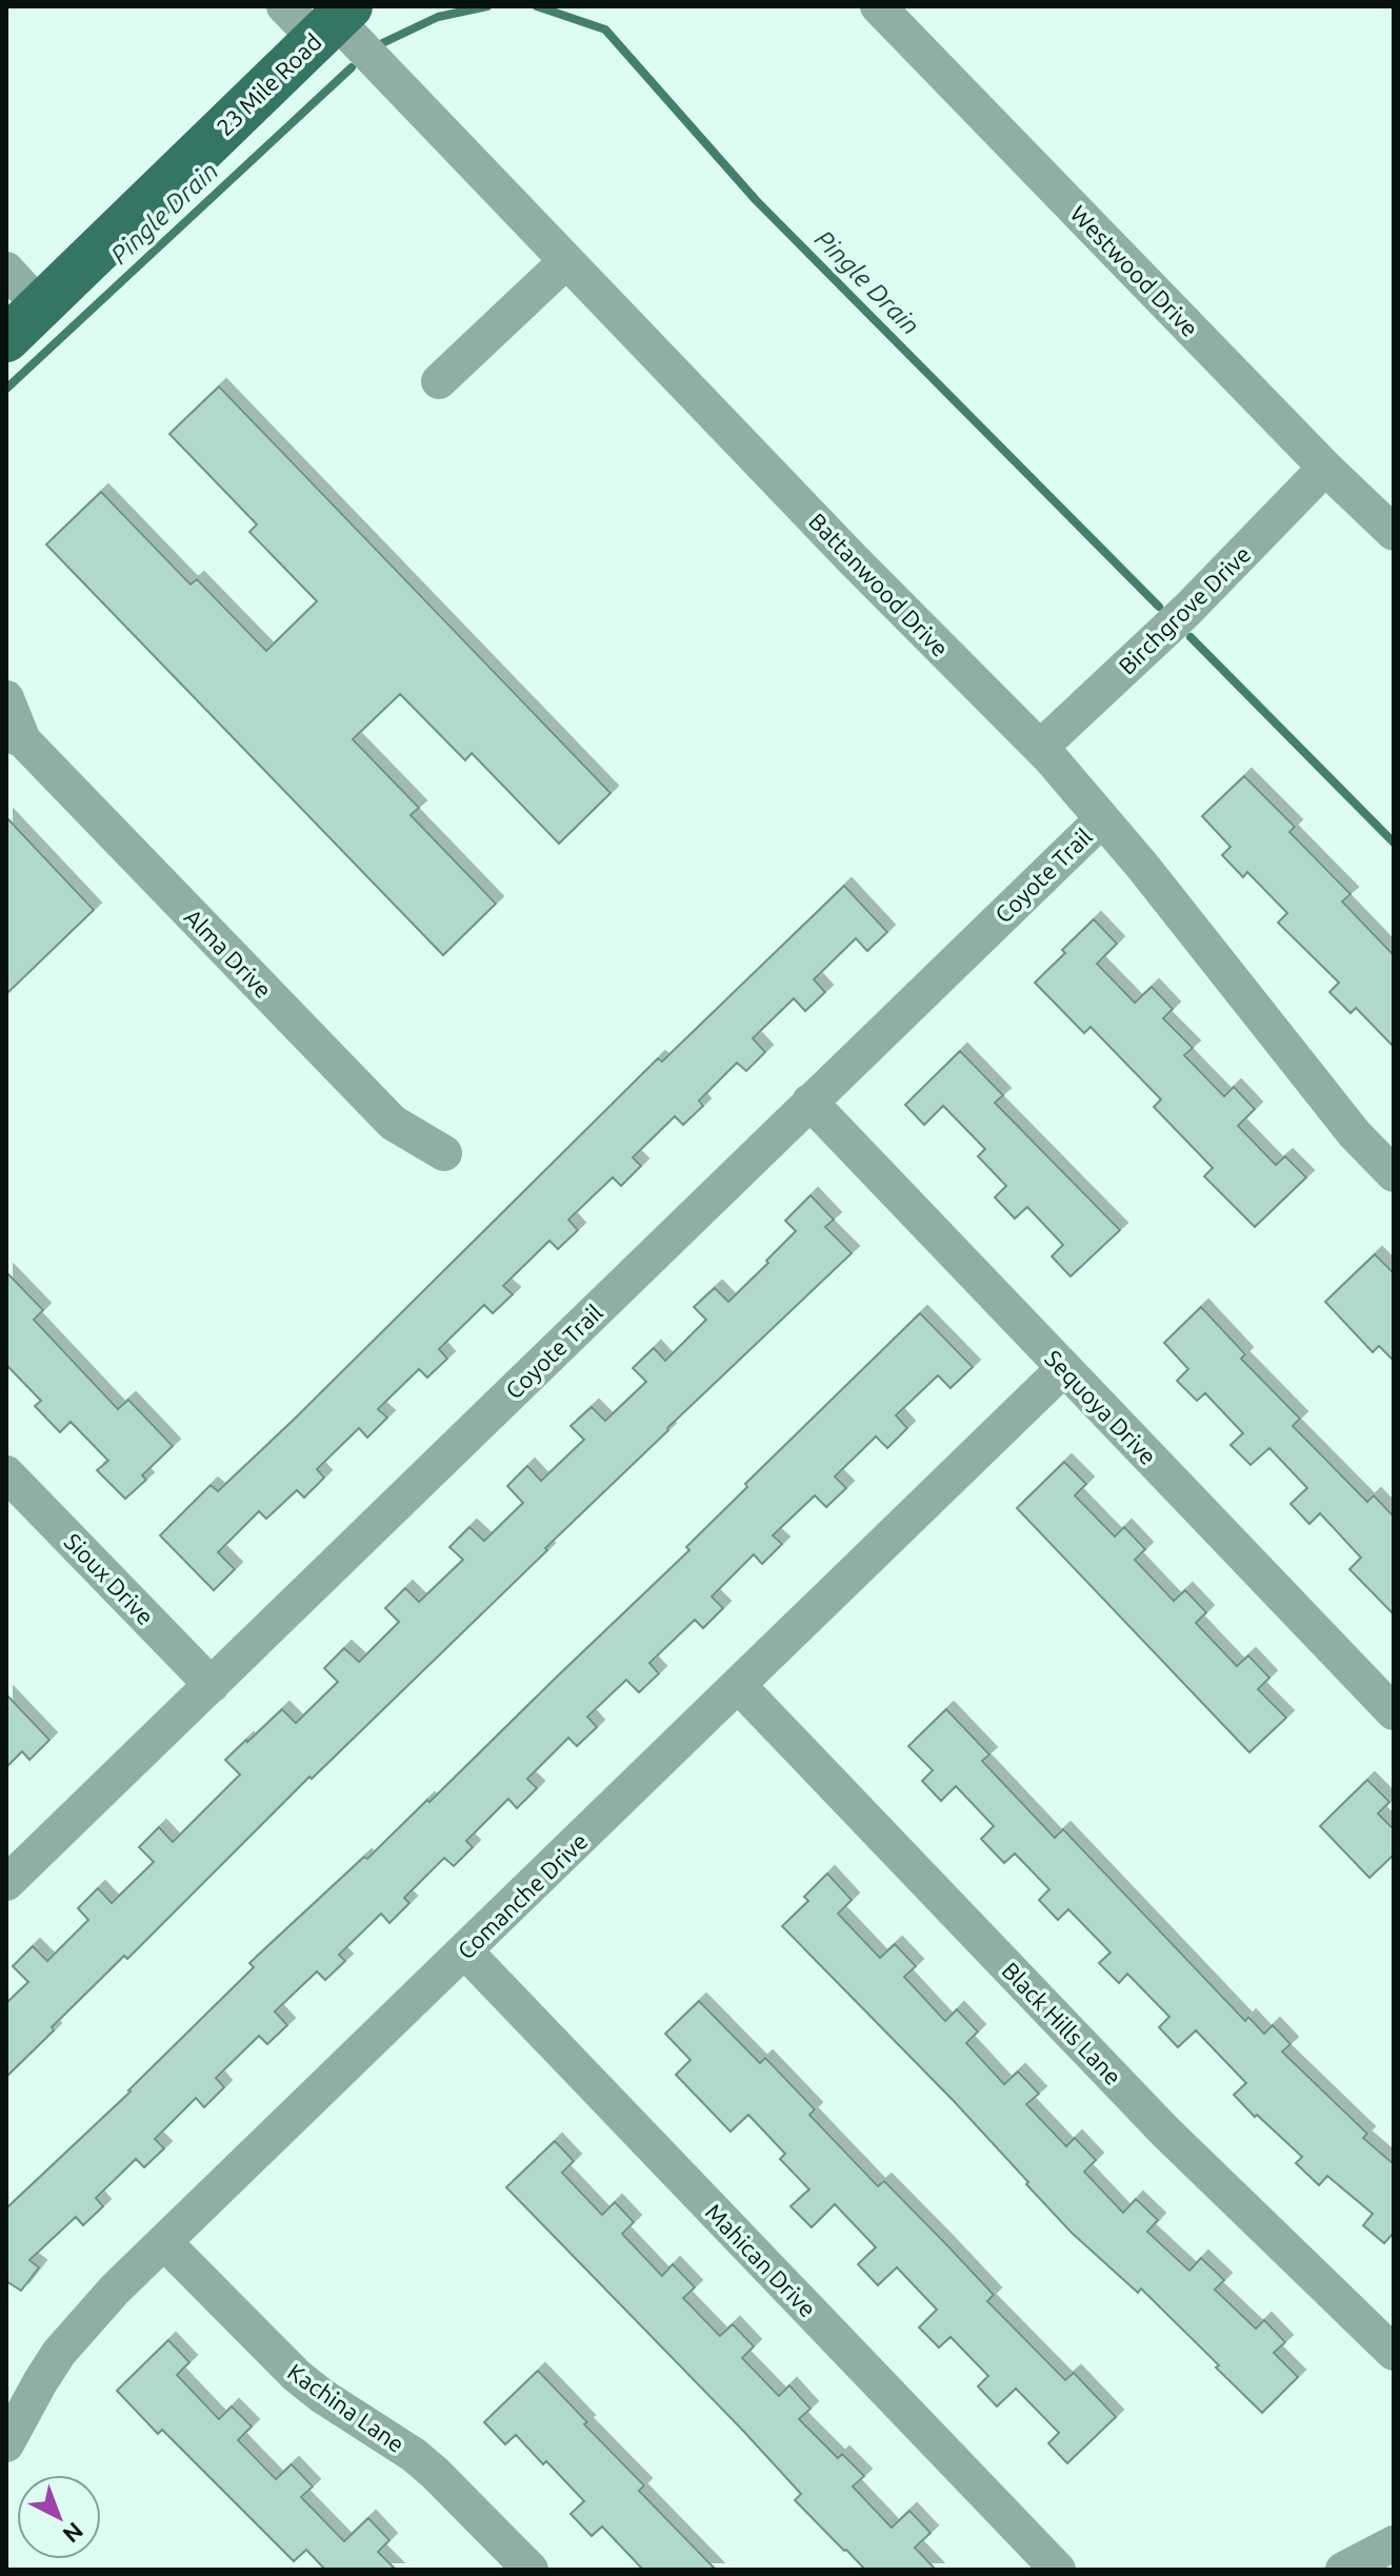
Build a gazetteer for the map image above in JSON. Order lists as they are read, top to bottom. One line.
{"streets":{"main road":["23 Mile Road"],"street":["Westwood Drive","Battanwood Drive","Birchgrove Drive","Coyote Trail","Alma Drive","Sequoya Drive","Sioux Drive","Comanche Drive","Black Hills Lane","Mahican Drive","Kachina Lane"]},"crossings":[["23 Mile Road","Battanwood Drive"],["Westwood Drive","Birchgrove Drive"],["Battanwood Drive","Birchgrove Drive"],["Battanwood Drive","Coyote Trail"],["Coyote Trail","Sequoya Drive"],["Coyote Trail","Sioux Drive"],["Sequoya Drive","Comanche Drive"],["Comanche Drive","Black Hills Lane"],["Comanche Drive","Mahican Drive"],["Comanche Drive","Kachina Lane"]],"water":["Pingle Drain"],"north":"bottom right"}
